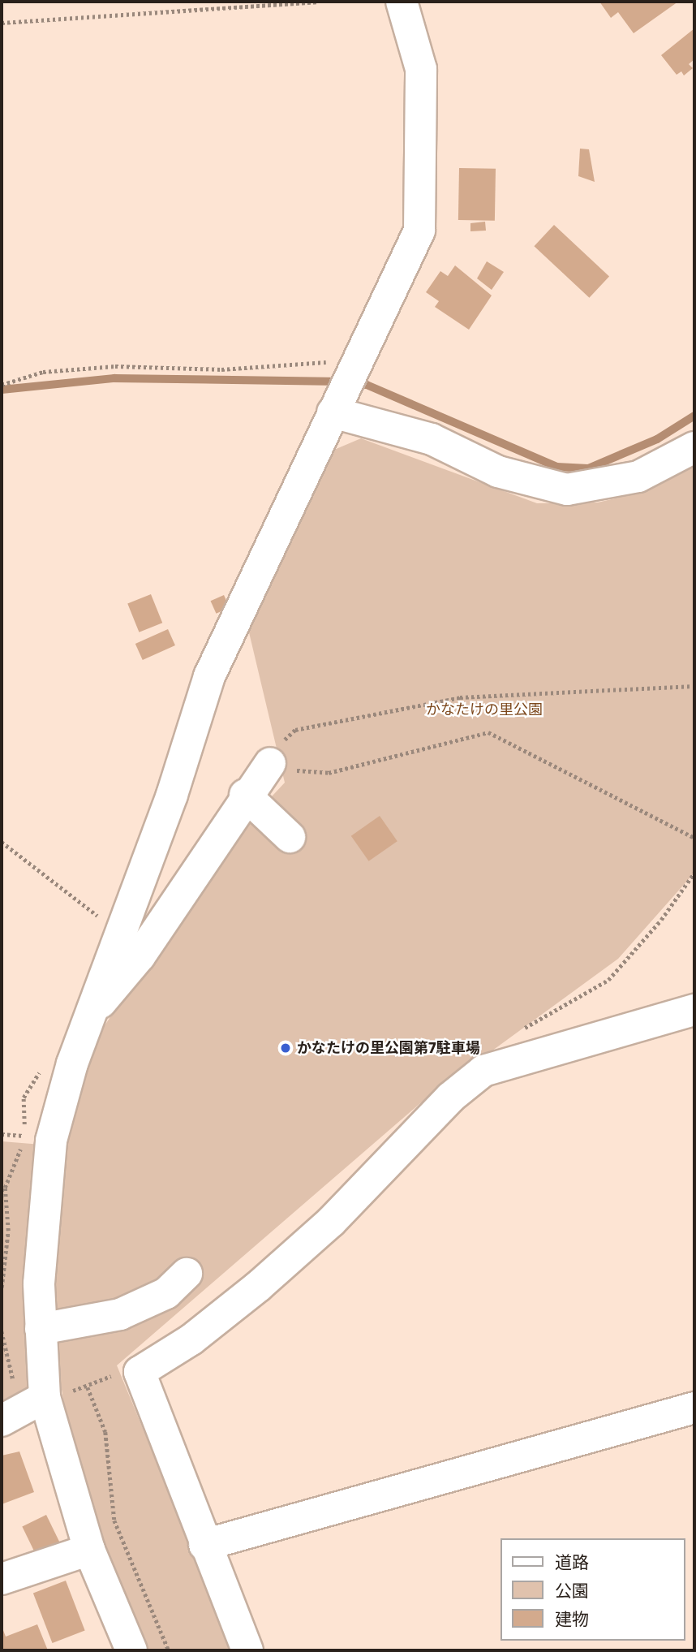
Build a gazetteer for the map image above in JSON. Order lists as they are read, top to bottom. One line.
{"parks":["かなたけの里公園"],"places":["かなたけの里公園第7駐車場"],"legend":["道路","公園","建物"]}
